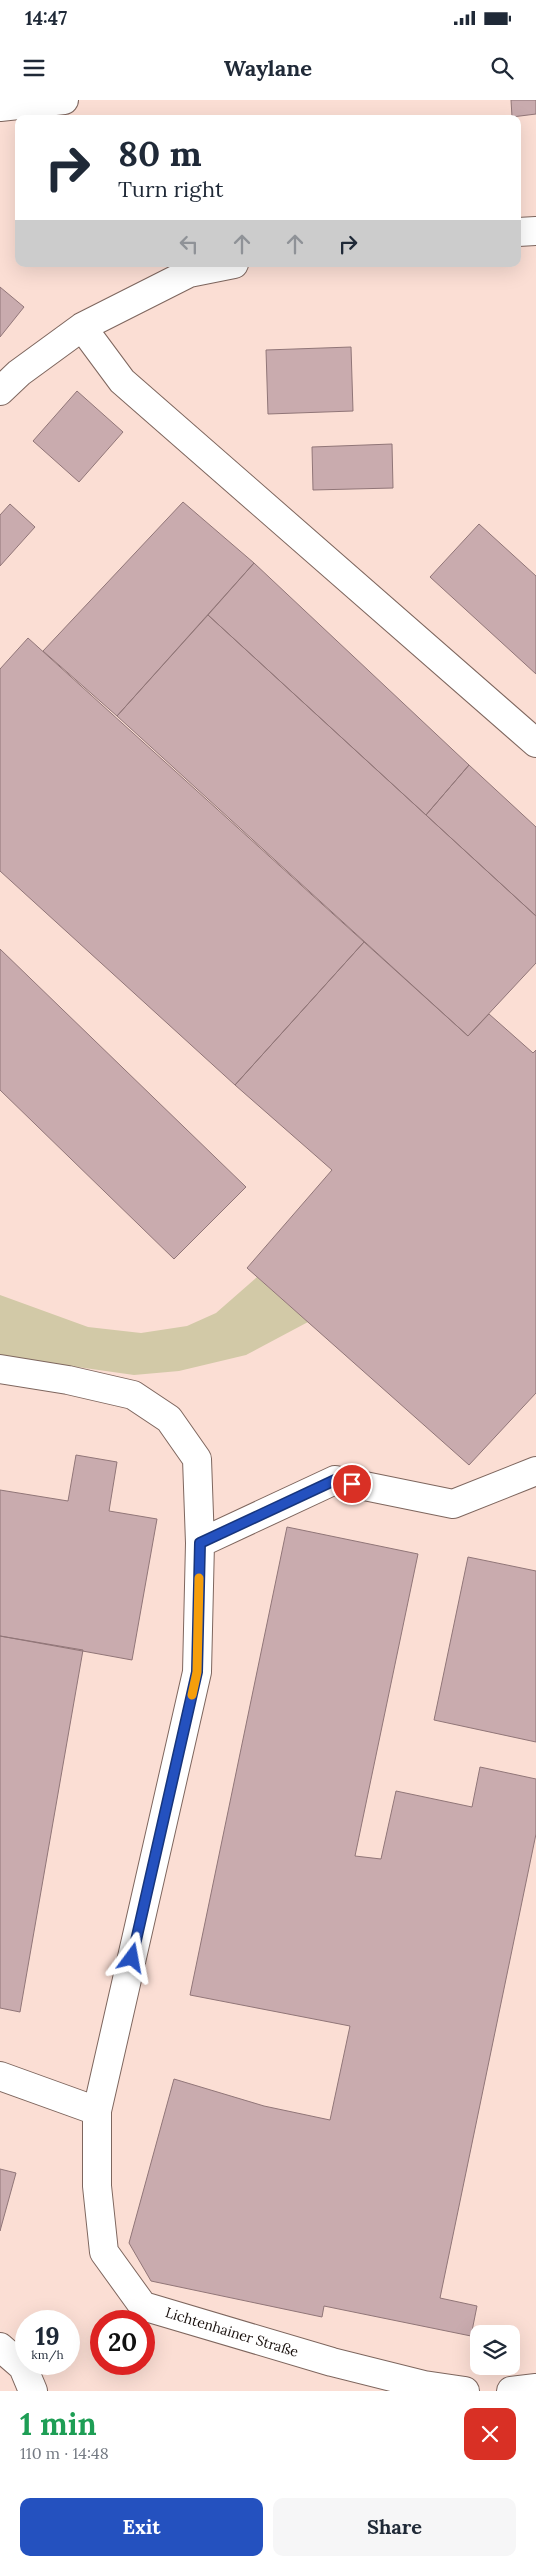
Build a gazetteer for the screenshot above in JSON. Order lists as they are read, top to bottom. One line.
{"streets":{"street":["Lichtenhainer Straße"]},"page":{"status":"14:47","header":"Waylane","turn":["80 m","Turn right"],"speed":"19 km/h","limit":"20","heading":["1 min","110 m · 14:48"],"buttons":["Exit","Share"]}}
